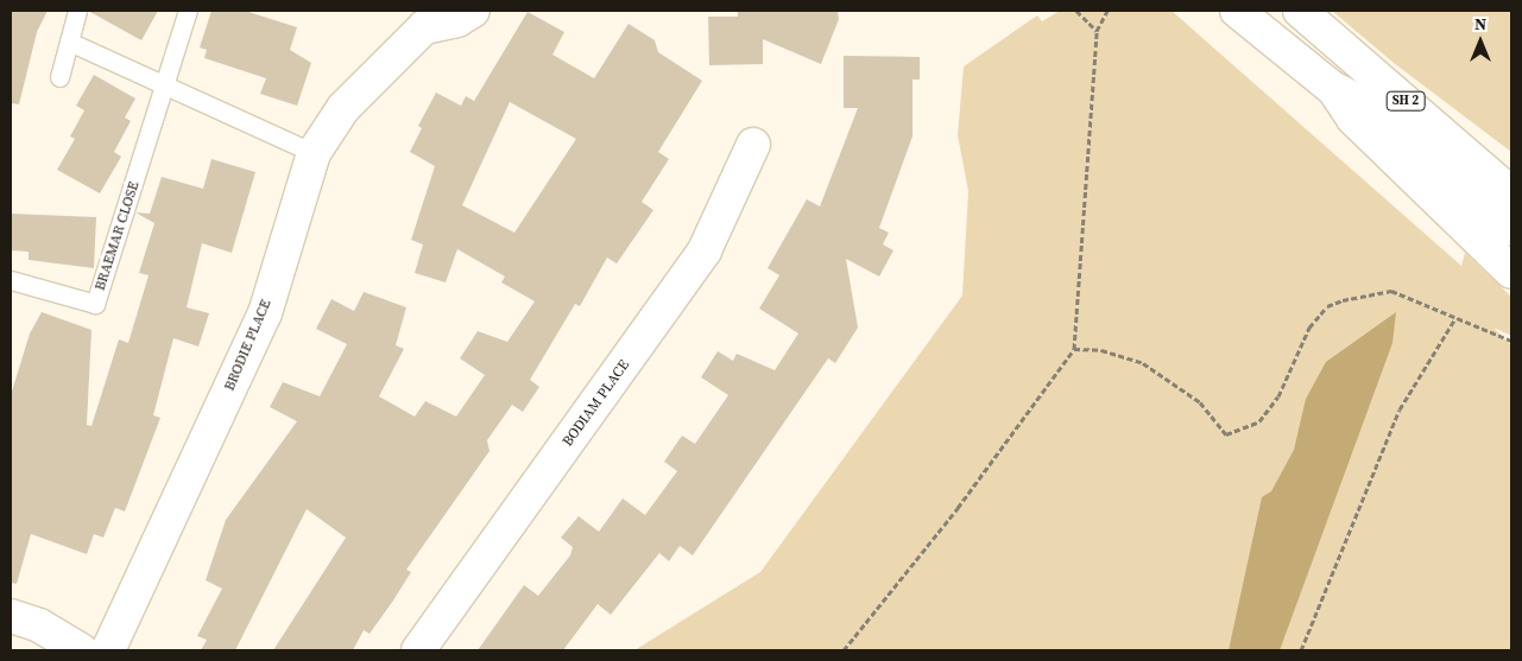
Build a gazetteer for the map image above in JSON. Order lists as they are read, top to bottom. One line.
{"streets":{"main road":["SH 2","BRODIE PLACE","BODIAM PLACE"],"lane":["BRAEMAR CLOSE"]},"north":"top"}
